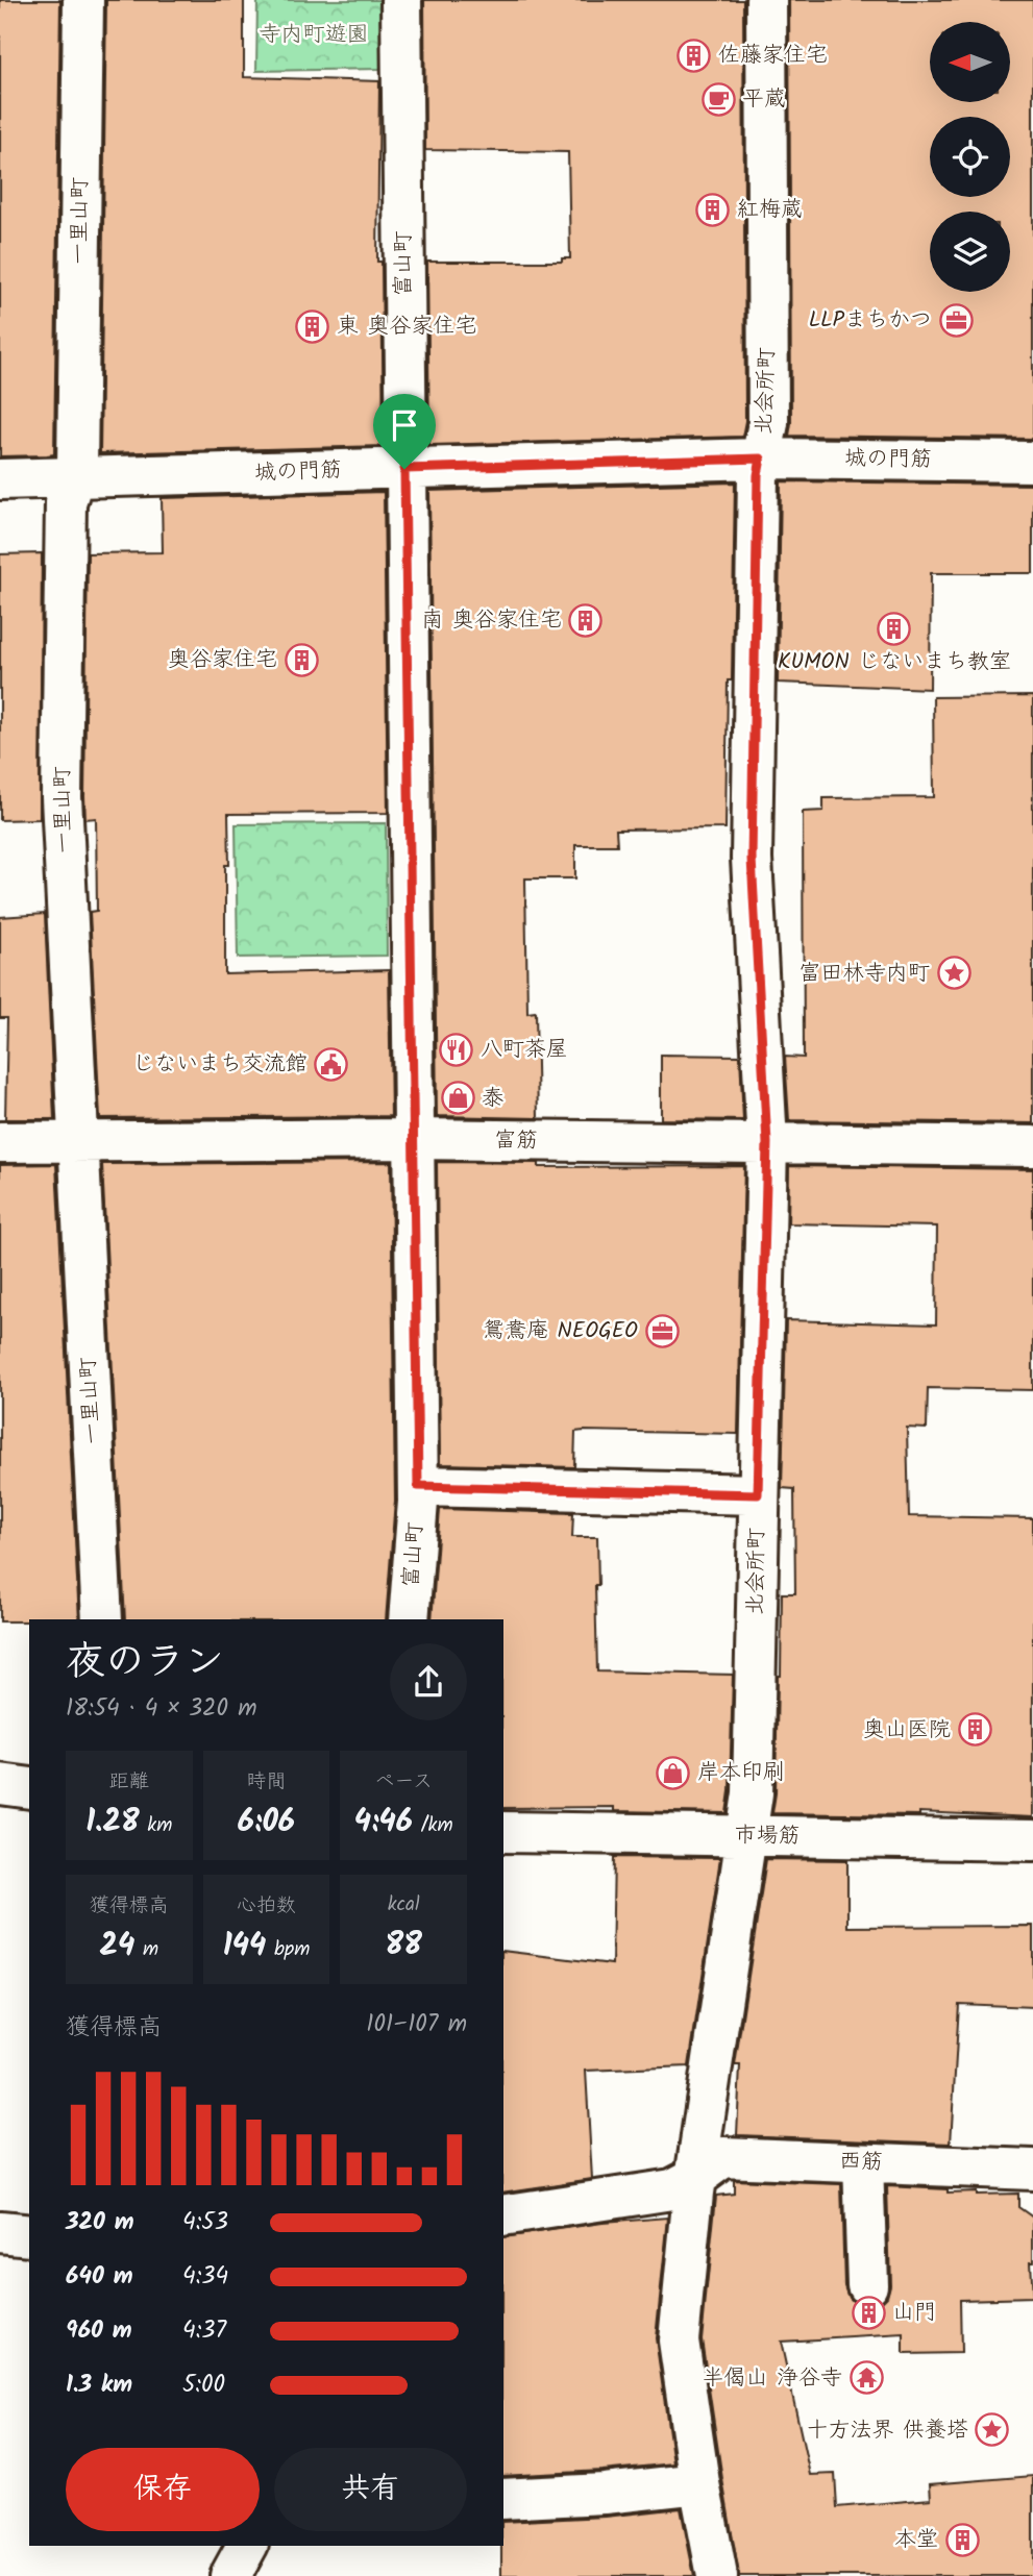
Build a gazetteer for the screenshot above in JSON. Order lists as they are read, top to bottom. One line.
{"streets":{"street":["一里山町","富山町","北会所町","城の門筋","富筋","市場筋","西筋"]},"crossings":[["一里山町","城の門筋"],["一里山町","富筋"],["富山町","城の門筋"],["富山町","富筋"],["北会所町","城の門筋"],["北会所町","富筋"],["北会所町","市場筋"],["北会所町","西筋"]],"parks":["寺内町遊園"],"places":{"building":["佐藤家住宅","紅梅蔵","東 奥谷家住宅","南 奥谷家住宅","KUMON じないまち教室","奥谷家住宅","奥山医院","山門","本堂"],"cafe":["平蔵"],"office":["LLPまちかつ","鴛鴦庵 NEOGEO"],"place":["富田林寺内町","十方法界 供養塔"],"restaurant":["八町茶屋"],"public building":["じないまち交流館"],"shop":["泰","岸本印刷"],"temple":["半偈山 浄谷寺"]},"north":"left","page":{"heading":["夜のラン","18:54 · 4 × 320 m"],"stats":[["距離","1.28 km"],["時間","6:06"],["ペース","4:46 /km"],["獲得標高","24 m"],["心拍数","144 bpm"],["kcal","88"]],"chart":["獲得標高","101–107 m"],"list":[{"name":"320 m","note":"4:53"},{"name":"640 m","note":"4:34"},{"name":"960 m","note":"4:37"},{"name":"1.3 km","note":"5:00"}],"buttons":["保存","共有"]}}
